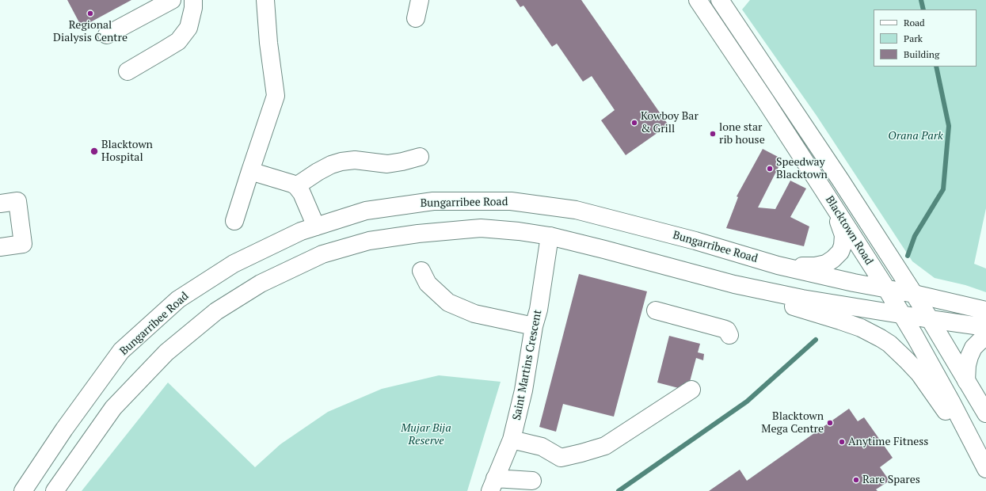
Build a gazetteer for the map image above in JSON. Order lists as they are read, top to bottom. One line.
{"streets":{"main road":["Bungarribee Road","Blacktown Road","Saint Martins Crescent"]},"crossings":[["Bungarribee Road","Blacktown Road"]],"parks":["Orana Park","Mujar Bija Reserve"],"places":["Regional Dialysis Centre","Kowboy Bar & Grill","lone star rib house","Blacktown Hospital","Speedway Blacktown","Blacktown Mega Centre","Anytime Fitness","Rare Spares"],"legend":["Road","Park","Building"]}
